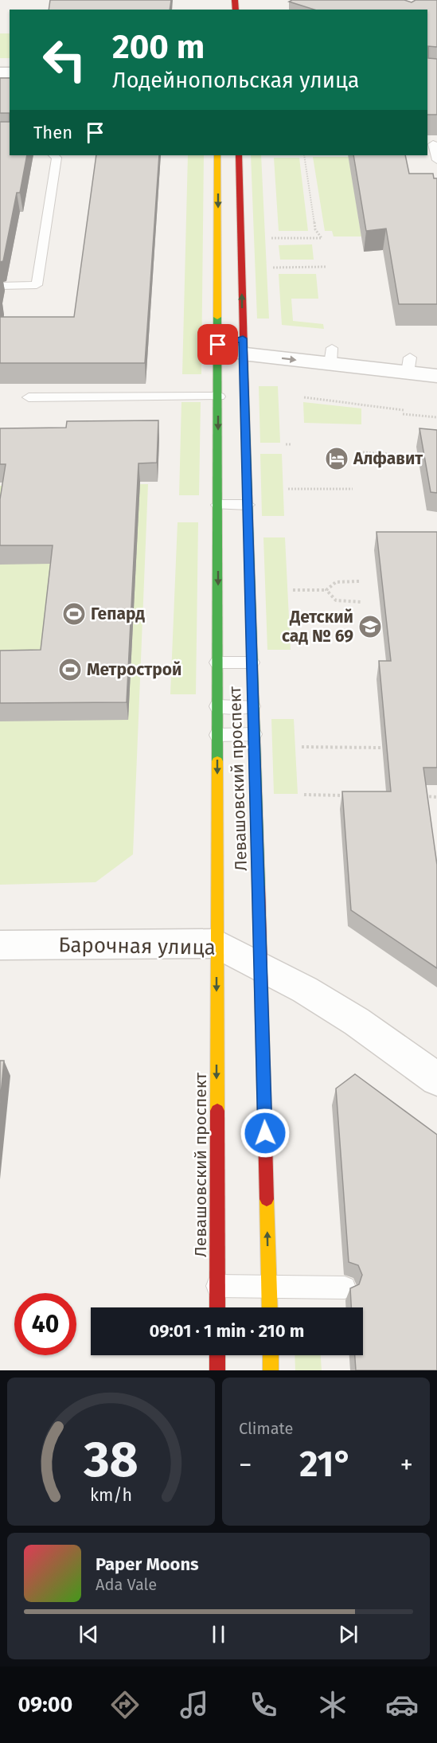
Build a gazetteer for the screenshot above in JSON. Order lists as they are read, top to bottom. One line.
{"streets":{"street":["Левашовский проспект","Барочная улица"]},"crossings":[["Левашовский проспект","Барочная улица"]],"places":{"hotel":["Алфавит"],"sports":["Гепард","Метрострой"],"school or university":["Детский сад № 69"]},"page":{"turn":["200 m","Лодейнопольская улица"],"then":"Then","limit":"40","trip":"09:01 · 1 min · 210 m","tile":"Climate","heat":["−","21°","+"],"song":["Paper Moons","Ada Vale"],"tabs":"09:00","gauge":["38","km/h"]}}
